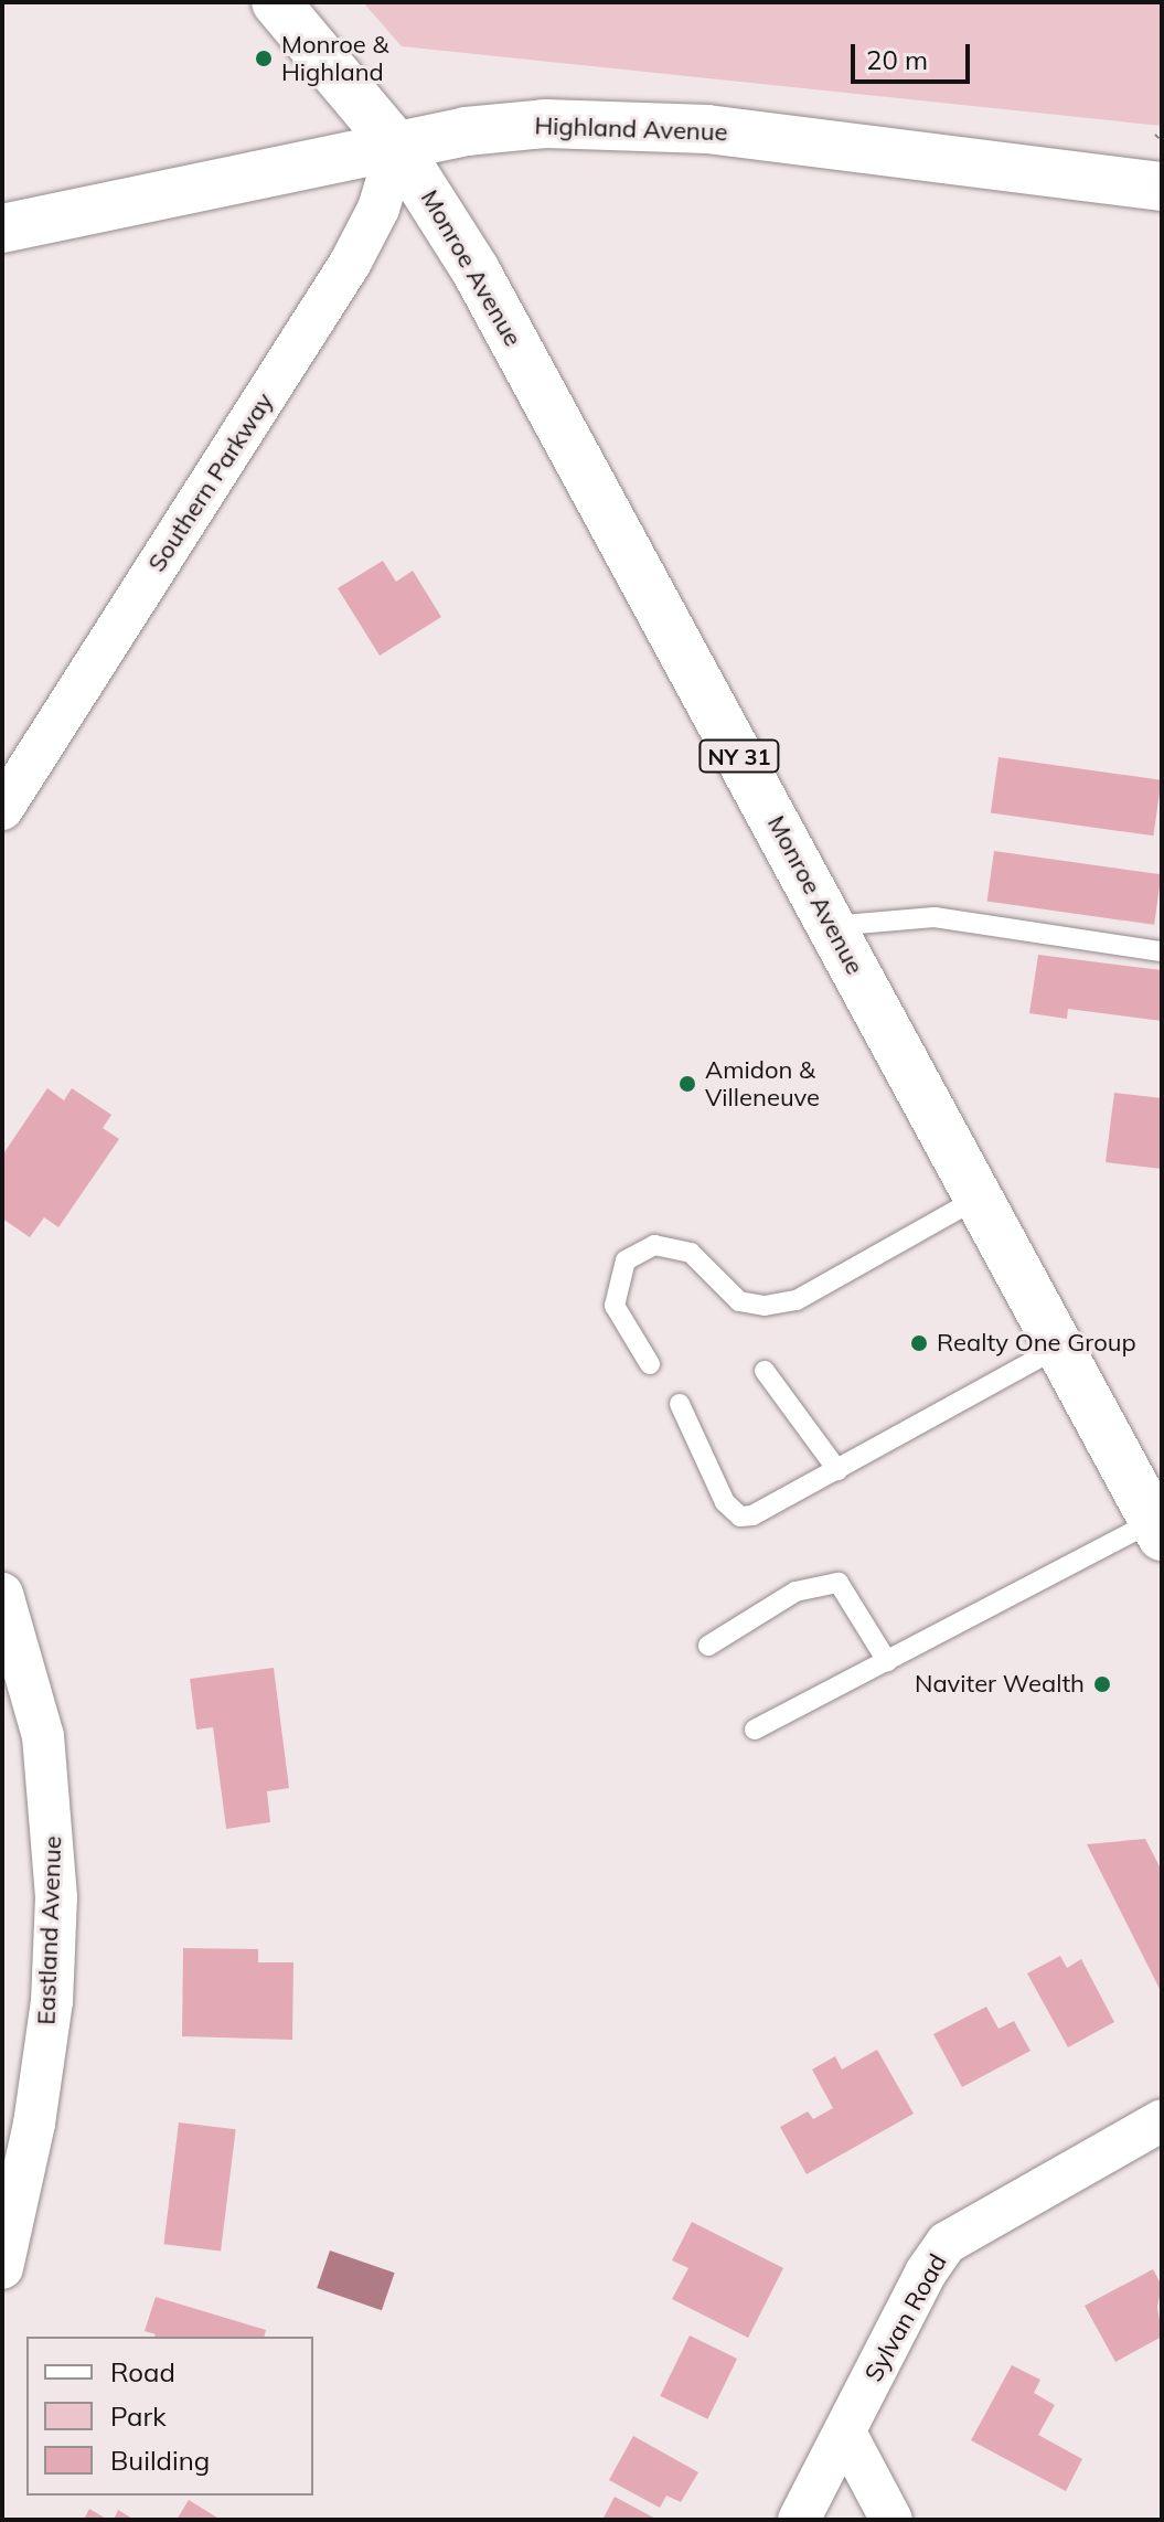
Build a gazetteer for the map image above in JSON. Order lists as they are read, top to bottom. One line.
{"streets":{"main road":["Highland Avenue","Monroe Avenue","NY 31"],"street":["Southern Parkway","Eastland Avenue","Sylvan Road"]},"crossings":[["Highland Avenue","Monroe Avenue"],["Highland Avenue","Southern Parkway"],["Monroe Avenue","Southern Parkway"]],"places":["Monroe & Highland","Amidon & Villeneuve","Realty One Group","Naviter Wealth"],"legend":["Road","Park","Building"],"scale_bar":"20 m"}
